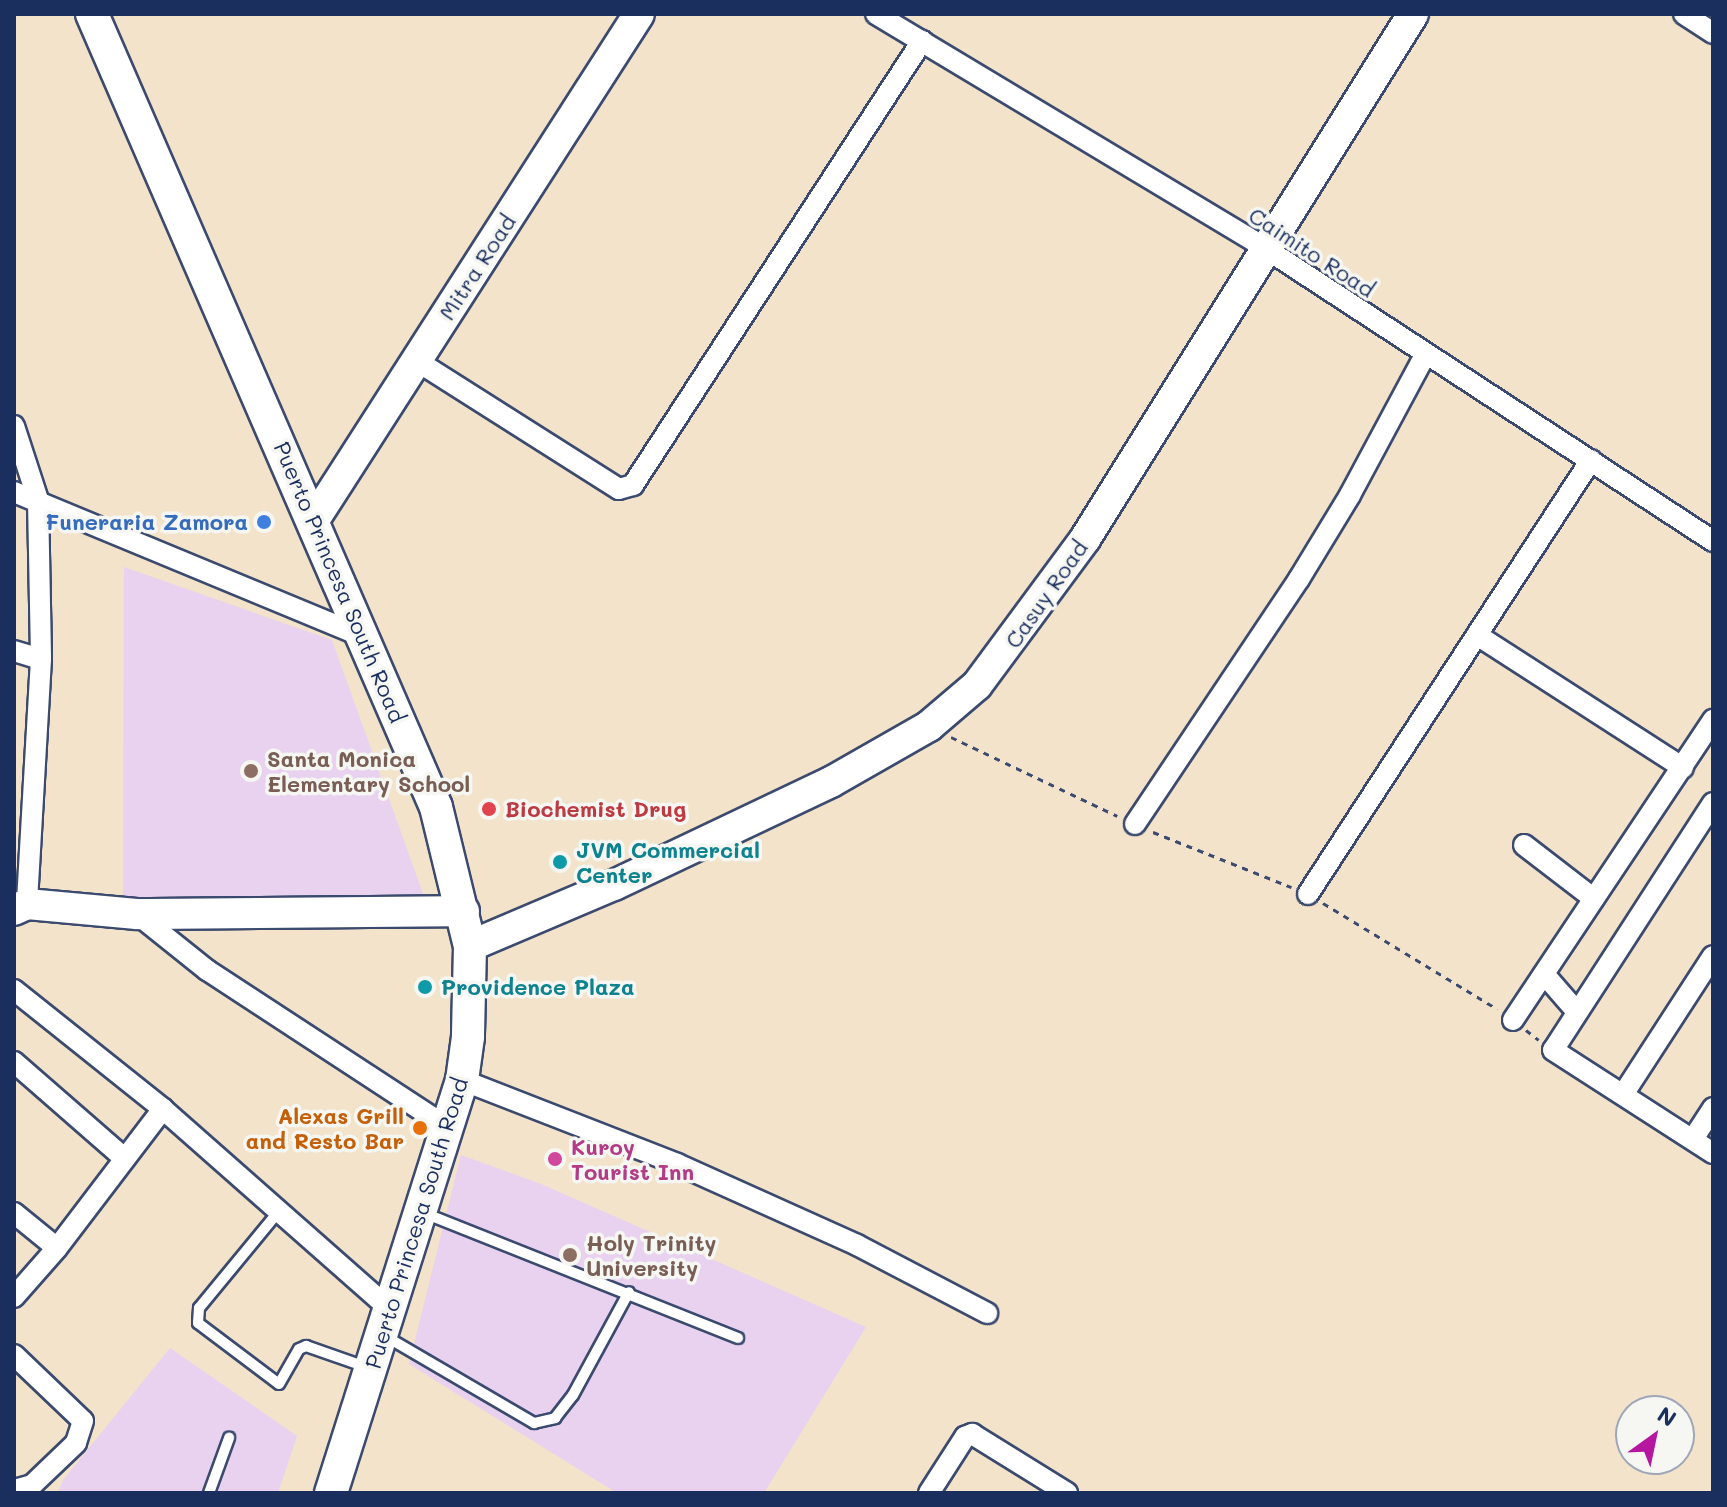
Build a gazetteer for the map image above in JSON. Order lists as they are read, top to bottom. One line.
{"streets":{"main road":["Puerto Princesa South Road"],"street":["Caimito Road","Mitra Road","Casuy Road"]},"crossings":[["Caimito Road","Casuy Road"],["Mitra Road","Puerto Princesa South Road"],["Puerto Princesa South Road","Casuy Road"]],"places":["Funeraria Zamora","Santa Monica Elementary School","Biochemist Drug","JVM Commercial Center","Providence Plaza","Alexas Grill and Resto Bar","Kuroy Tourist Inn","Holy Trinity University"],"north":"top right"}
